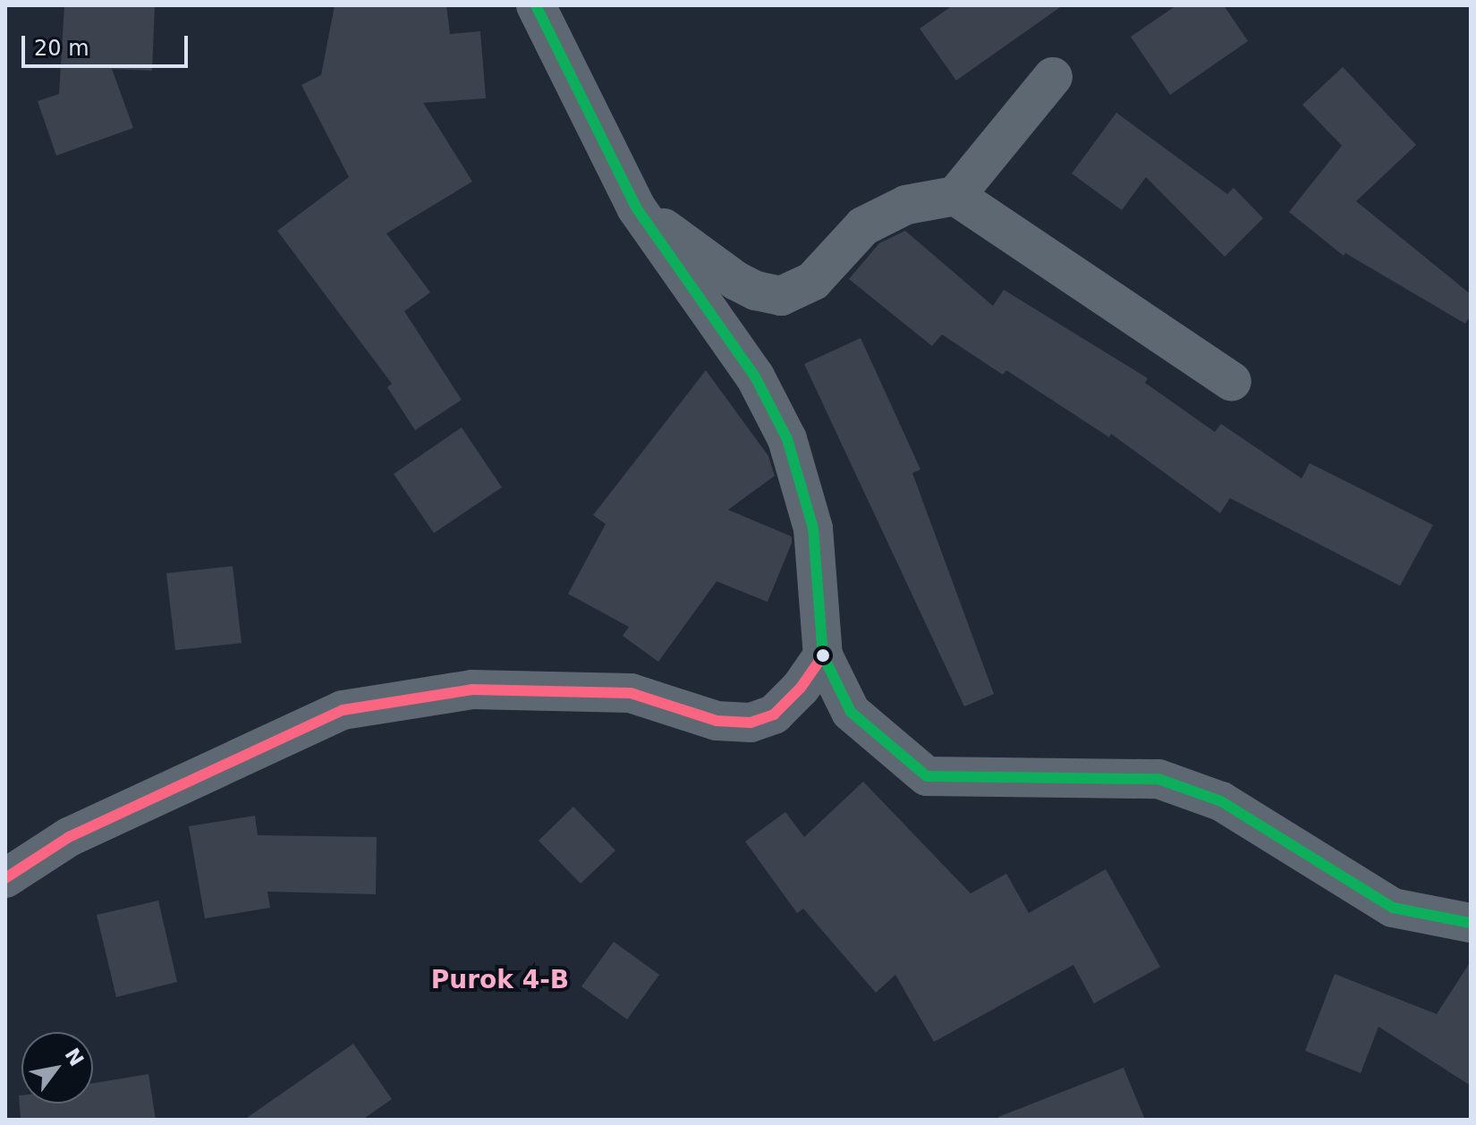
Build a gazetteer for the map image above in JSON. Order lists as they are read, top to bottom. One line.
{"districts":["Purok 4-B"],"scale_bar":"20 m","north":"top right"}
